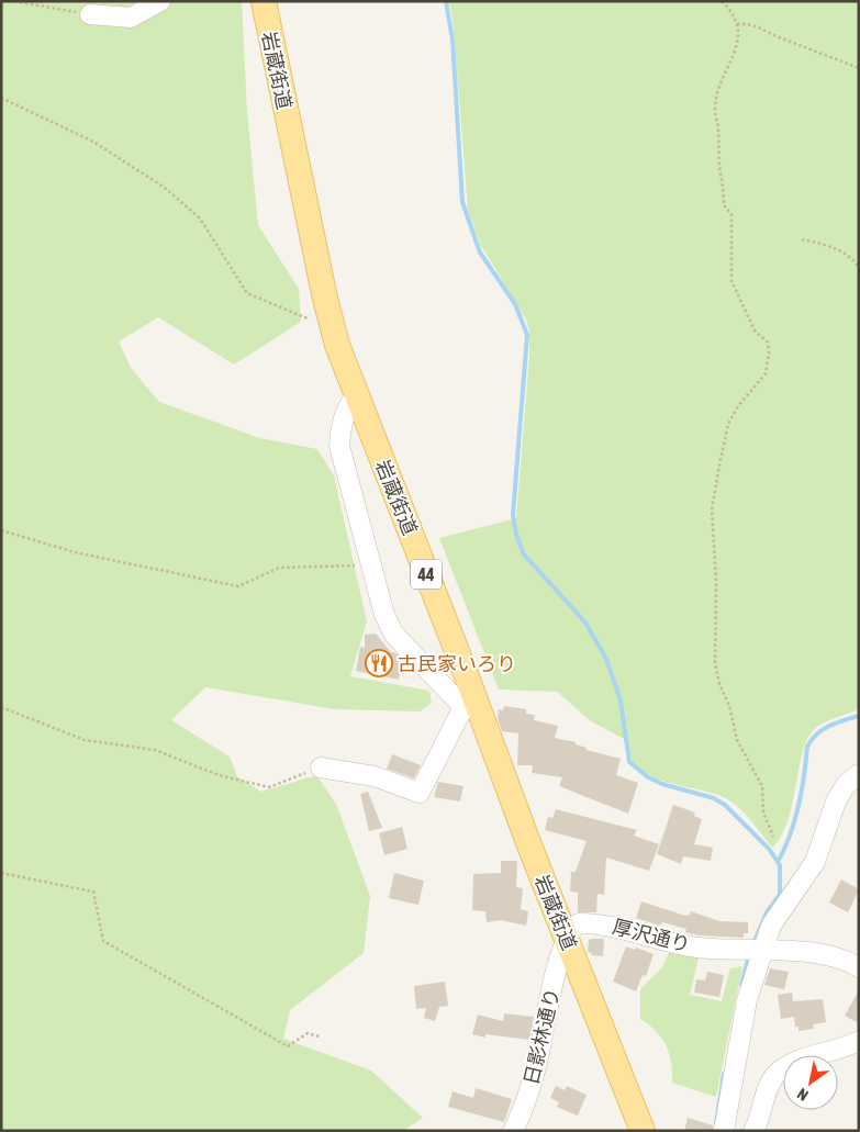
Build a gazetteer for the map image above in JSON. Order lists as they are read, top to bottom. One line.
{"streets":{"main road":["岩蔵街道","44"],"street":["厚沢通り","日影林通り"]},"crossings":[["岩蔵街道","厚沢通り"],["岩蔵街道","日影林通り"],["厚沢通り","日影林通り"]],"places":{"restaurant":["古民家いろり"]},"north":"bottom left"}
